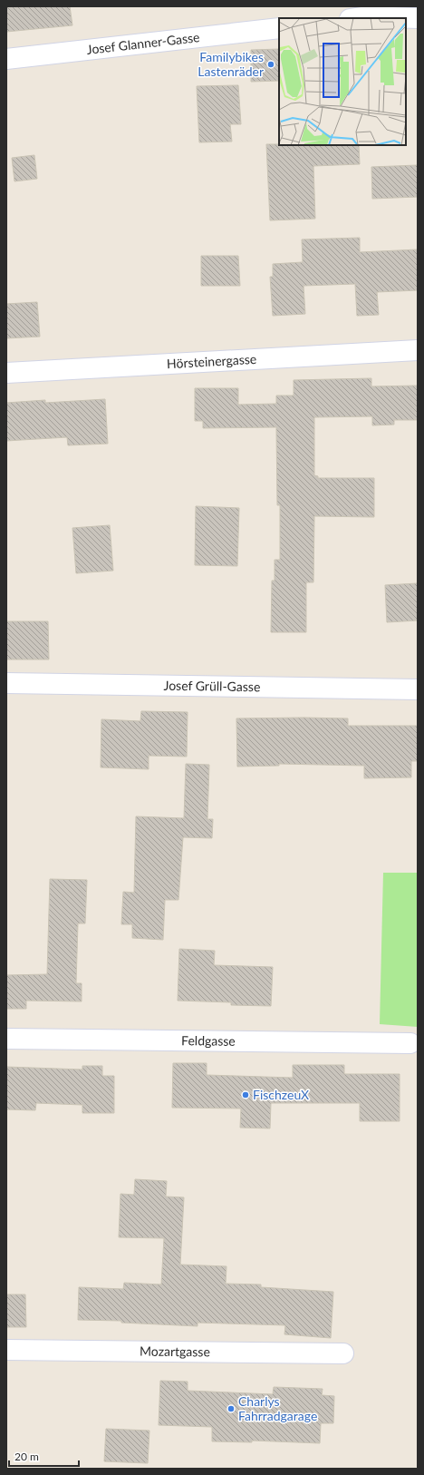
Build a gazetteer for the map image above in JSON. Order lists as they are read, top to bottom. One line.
{"streets":{"street":["Josef Glanner-Gasse","Hörsteinergasse","Josef Grüll-Gasse","Feldgasse","Mozartgasse"]},"places":["Familybikes Lastenräder","FischzeuX","Charlys Fahrradgarage"],"scale_bar":"20 m"}
